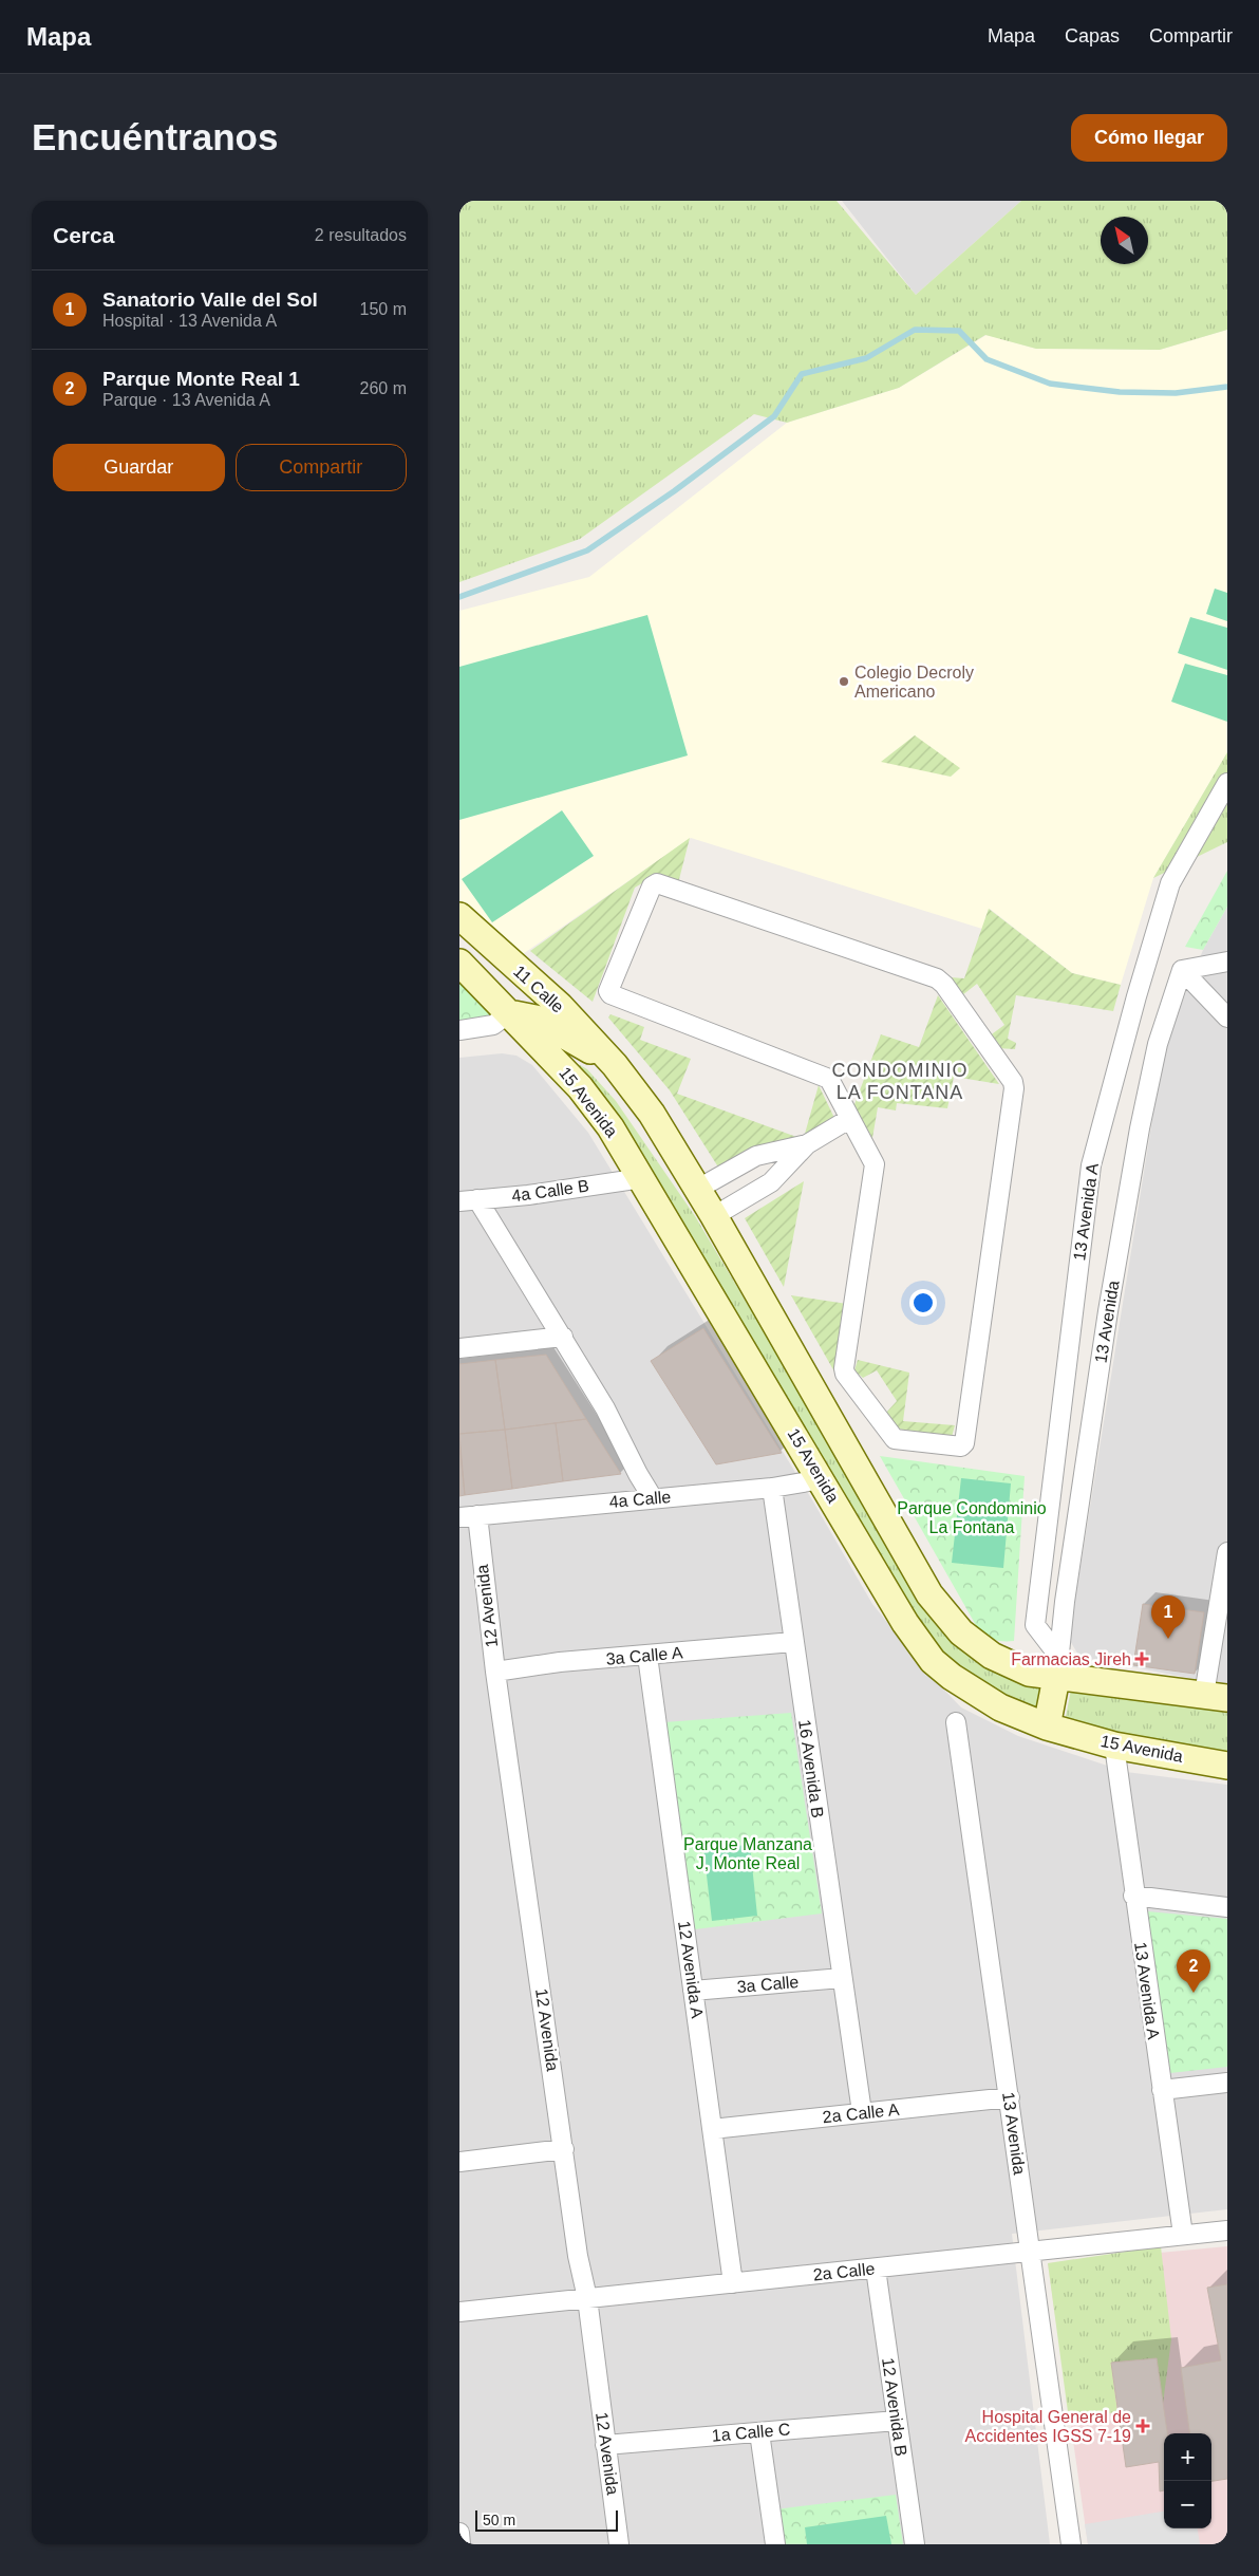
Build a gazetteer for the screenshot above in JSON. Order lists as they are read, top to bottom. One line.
{"streets":{"main road":["11 Calle","15 Avenida"],"street":["4a Calle B","13 Avenida A","13 Avenida","4a Calle","12 Avenida","3a Calle A","16 Avenida B","12 Avenida A","3a Calle","2a Calle A","2a Calle","12 Avenida B","1a Calle C"]},"crossings":[["11 Calle","15 Avenida"],["15 Avenida","4a Calle B"],["15 Avenida","13 Avenida A"],["15 Avenida","13 Avenida"],["15 Avenida","4a Calle"],["13 Avenida A","13 Avenida"],["13 Avenida A","2a Calle"],["13 Avenida","2a Calle A"],["13 Avenida","2a Calle"],["4a Calle","12 Avenida"],["4a Calle","16 Avenida B"],["12 Avenida","3a Calle A"],["12 Avenida","2a Calle"],["12 Avenida","1a Calle C"],["3a Calle A","16 Avenida B"],["3a Calle A","12 Avenida A"],["16 Avenida B","3a Calle"],["16 Avenida B","2a Calle A"],["12 Avenida A","3a Calle"],["12 Avenida A","2a Calle A"],["12 Avenida A","2a Calle"],["2a Calle","12 Avenida B"],["12 Avenida B","1a Calle C"]],"districts":["CONDOMINIO LA FONTANA"],"parks":["Parque Condominio La Fontana","Parque Manzana J, Monte Real"],"places":{"other":["Colegio Decroly Americano"],"health":["Farmacias Jireh","Hospital General de Accidentes IGSS 7-19"]},"scale_bar":"50 m","north":"top left","page":{"header":"Mapa","nav":["Mapa","Capas","Compartir"],"buttons":["Cómo llegar",["Guardar","Compartir"]],"title":"Encuéntranos","heading":["Cerca","2 resultados"],"list":[{"mark":"1","name":"Sanatorio Valle del Sol","note":"Hospital · 13 Avenida A","value":"150 m"},{"mark":"2","name":"Parque Monte Real 1","note":"Parque · 13 Avenida A","value":"260 m"}],"pins":["1","2"],"map_buttons":["+","−"],"scale":"50 m"}}
